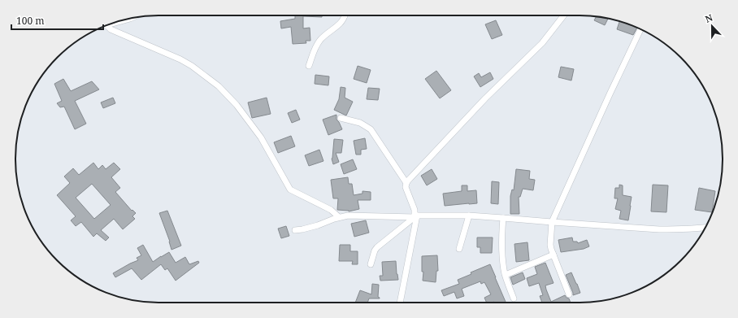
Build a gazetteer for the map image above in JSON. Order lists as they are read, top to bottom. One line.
{"scale_bar":"100 m","north":"top"}
